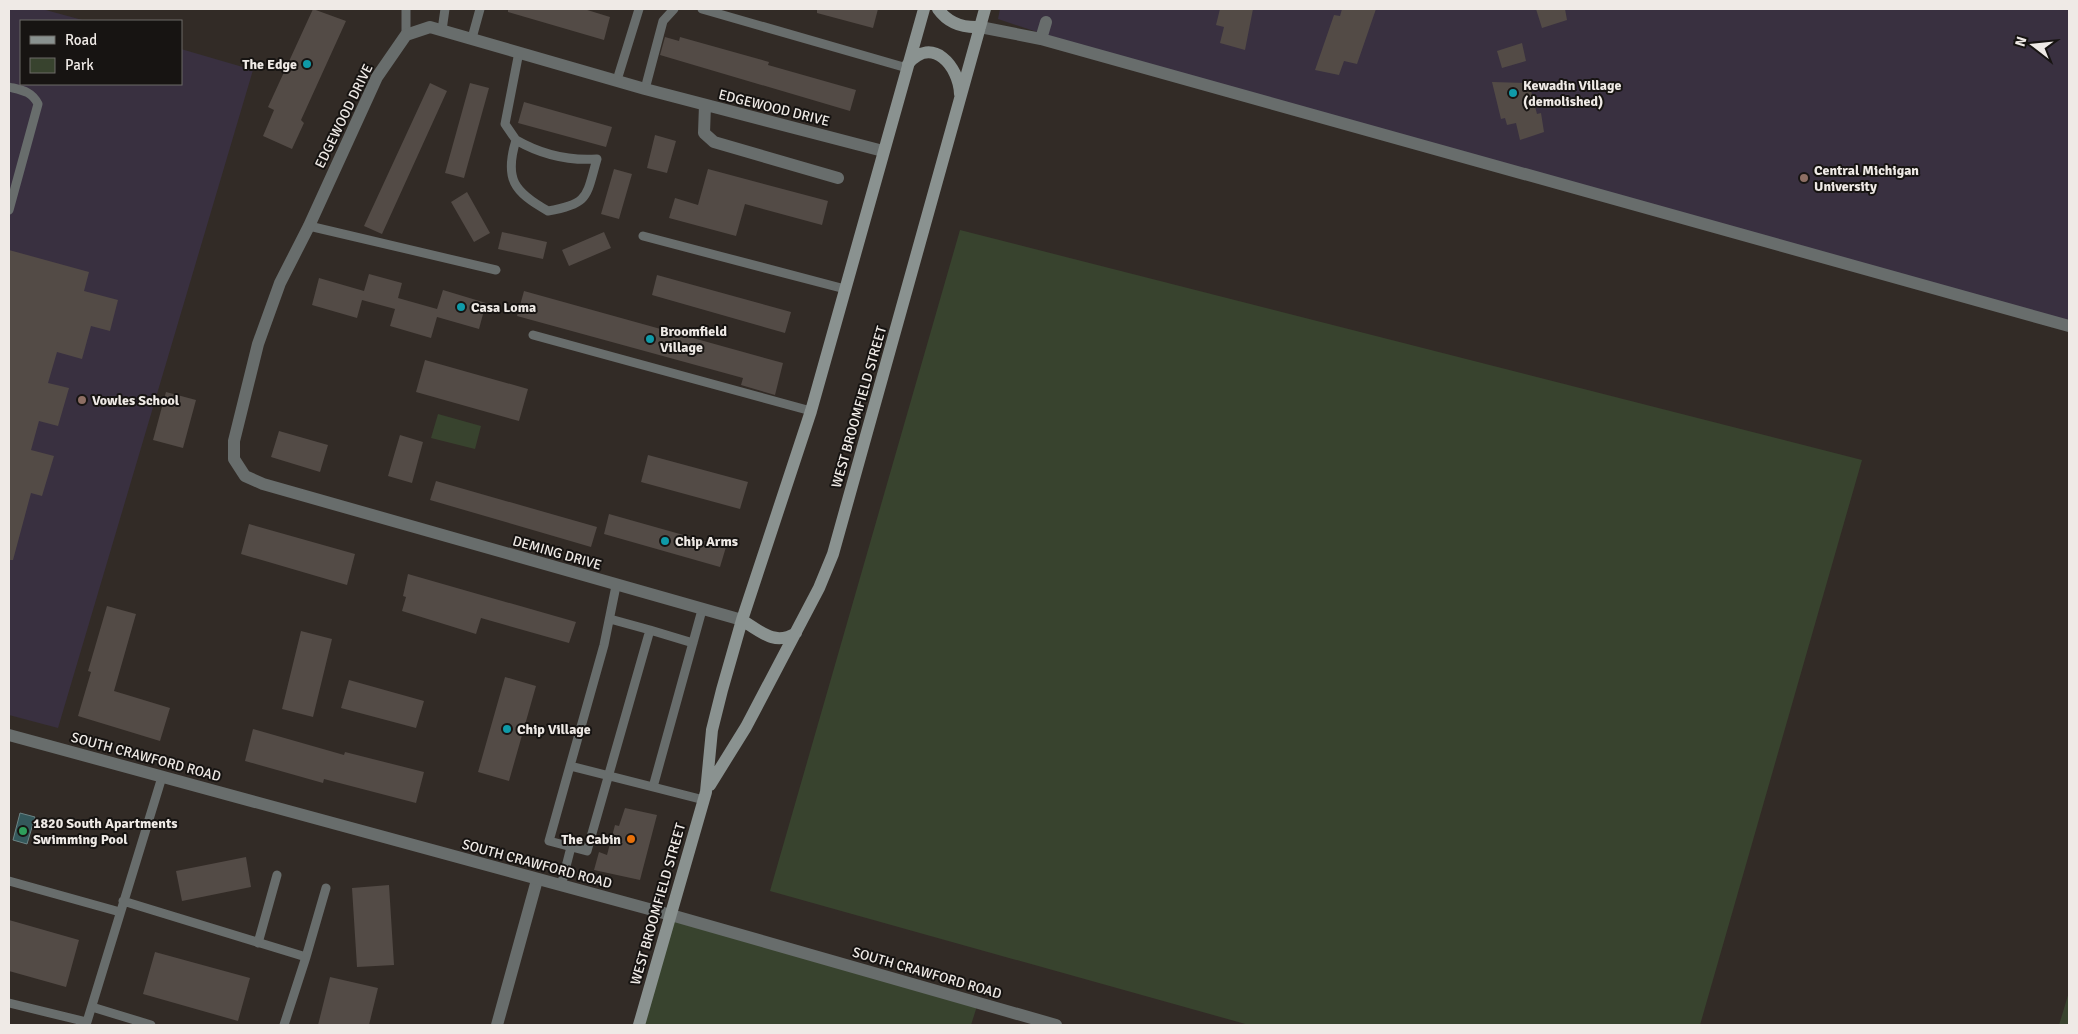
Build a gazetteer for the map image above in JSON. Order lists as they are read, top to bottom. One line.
{"streets":{"main road":["WEST BROOMFIELD STREET"],"street":["EDGEWOOD DRIVE","DEMING DRIVE","SOUTH CRAWFORD ROAD"]},"crossings":[["EDGEWOOD DRIVE","WEST BROOMFIELD STREET"],["EDGEWOOD DRIVE","DEMING DRIVE"],["WEST BROOMFIELD STREET","DEMING DRIVE"],["WEST BROOMFIELD STREET","SOUTH CRAWFORD ROAD"]],"places":["The Edge","Kewadin Village (demolished)","Central Michigan University","Casa Loma","Broomfield Village","Vowles School","Chip Arms","Chip Village","1820 South Apartments Swimming Pool","The Cabin"],"legend":["Road","Park"],"north":"left"}
